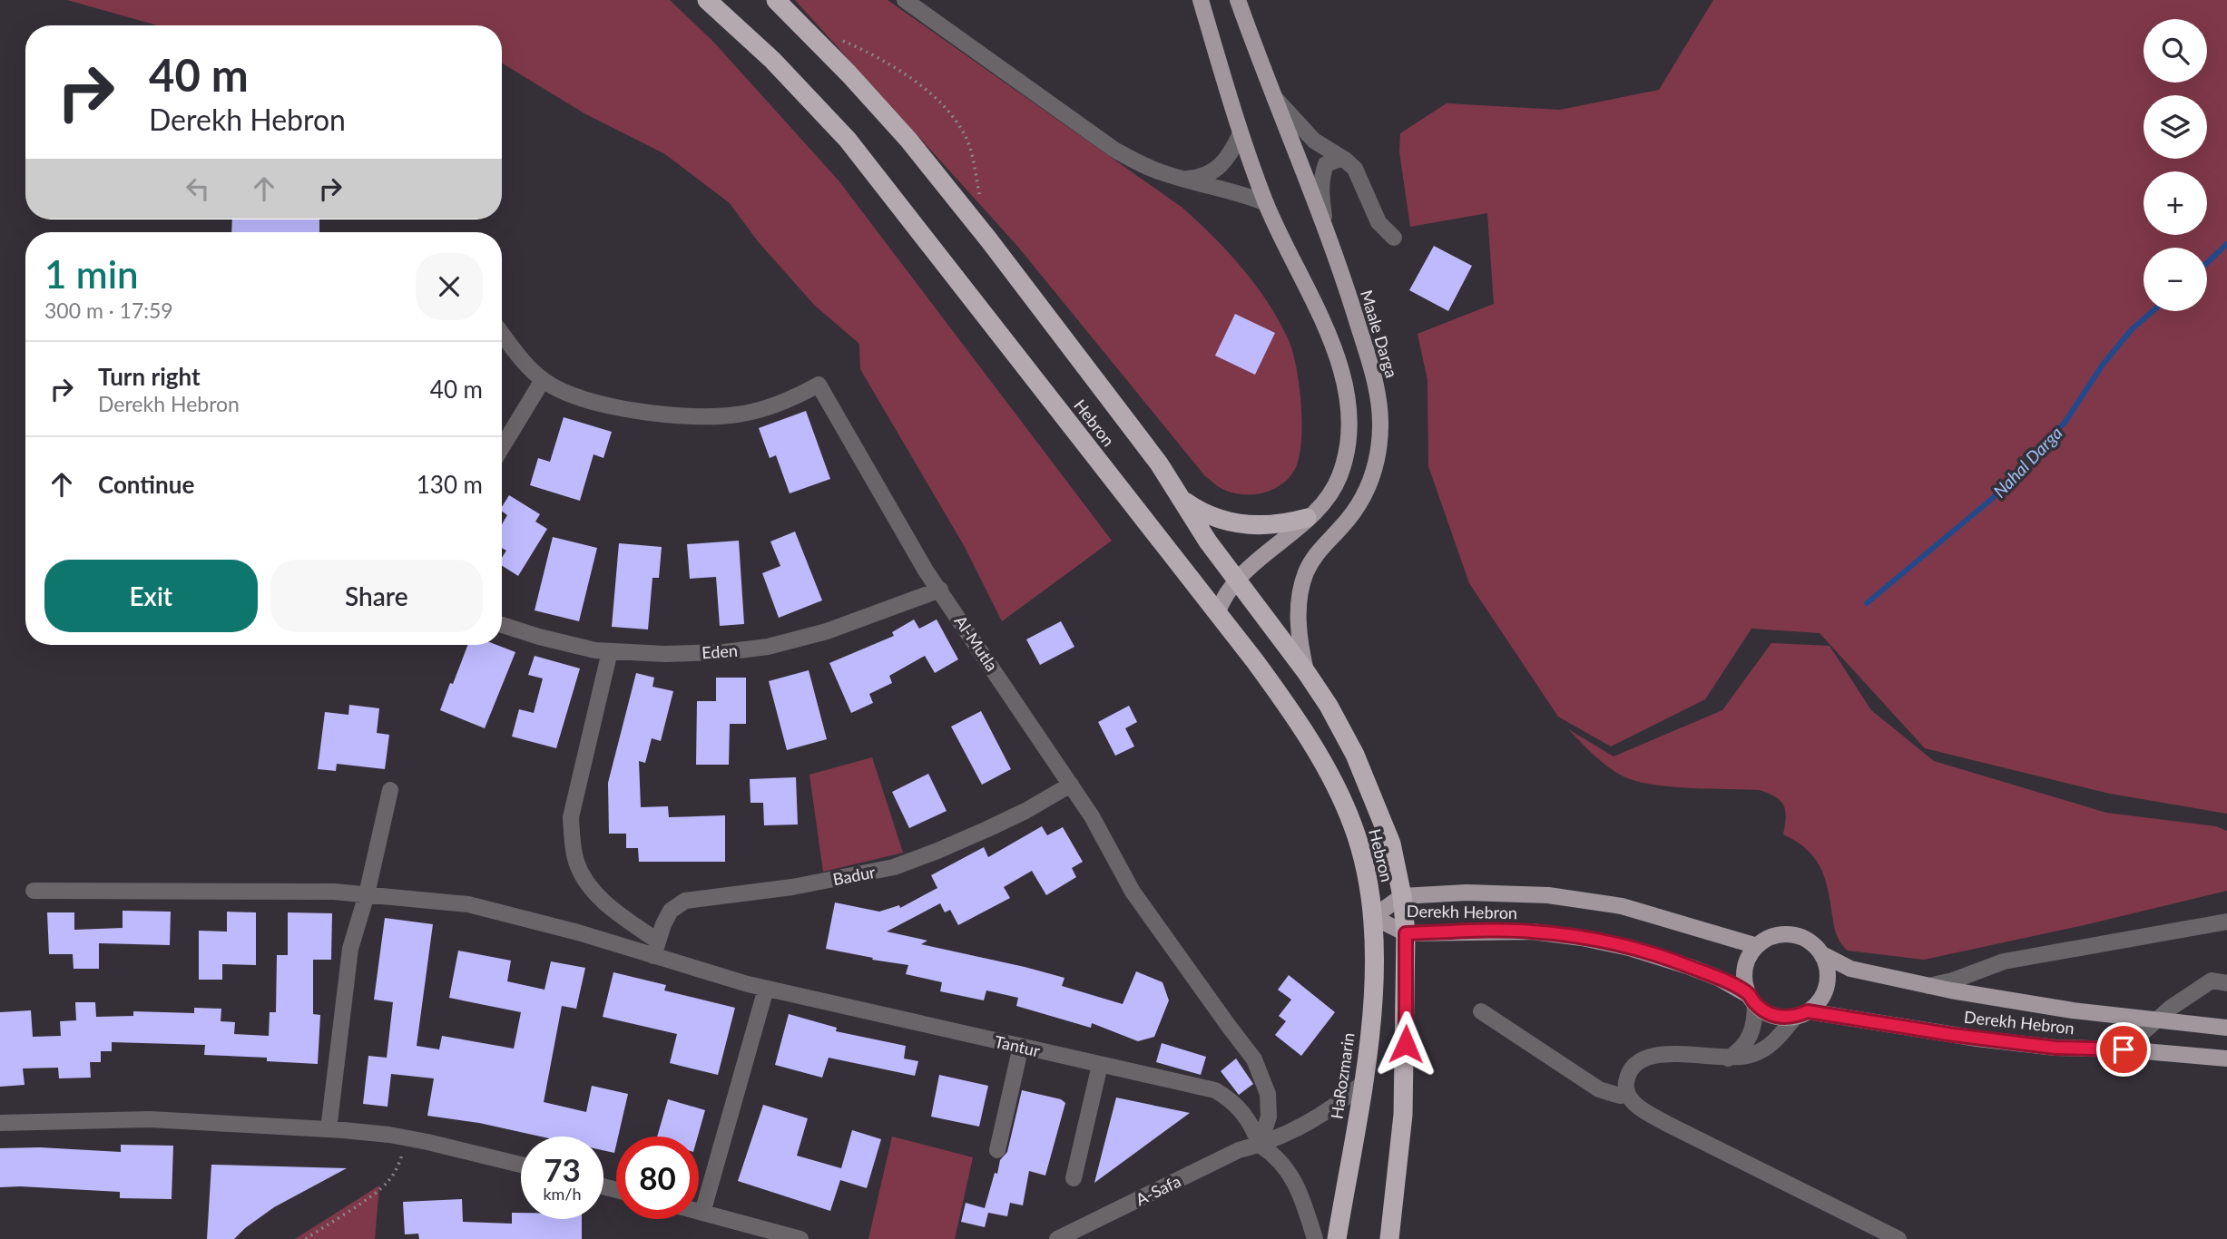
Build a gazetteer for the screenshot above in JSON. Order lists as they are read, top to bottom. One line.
{"streets":{"highway":["Hebron","HaRozmarin"],"main road":["Maale Darga","Derekh Hebron"],"street":["Al-Mutla","Eden","Badur","Tantur","A-Safa"]},"crossings":[["Maale Darga","Hebron"],["Hebron","Derekh Hebron"],["Hebron","HaRozmarin"],["Al-Mutla","Eden"],["Al-Mutla","Badur"],["Al-Mutla","Tantur"],["Al-Mutla","A-Safa"],["Badur","Tantur"],["Derekh Hebron","HaRozmarin"],["Tantur","A-Safa"],["HaRozmarin","A-Safa"]],"water":["Nahal Darga"],"page":{"map_buttons":["+","−"],"turn":["40 m","Derekh Hebron"],"heading":["1 min","300 m · 17:59"],"list":[{"name":"Turn right","note":"Derekh Hebron","value":"40 m"},{"name":"Continue","value":"130 m"}],"buttons":["Exit","Share"],"speed":"73 km/h","limit":"80"}}
